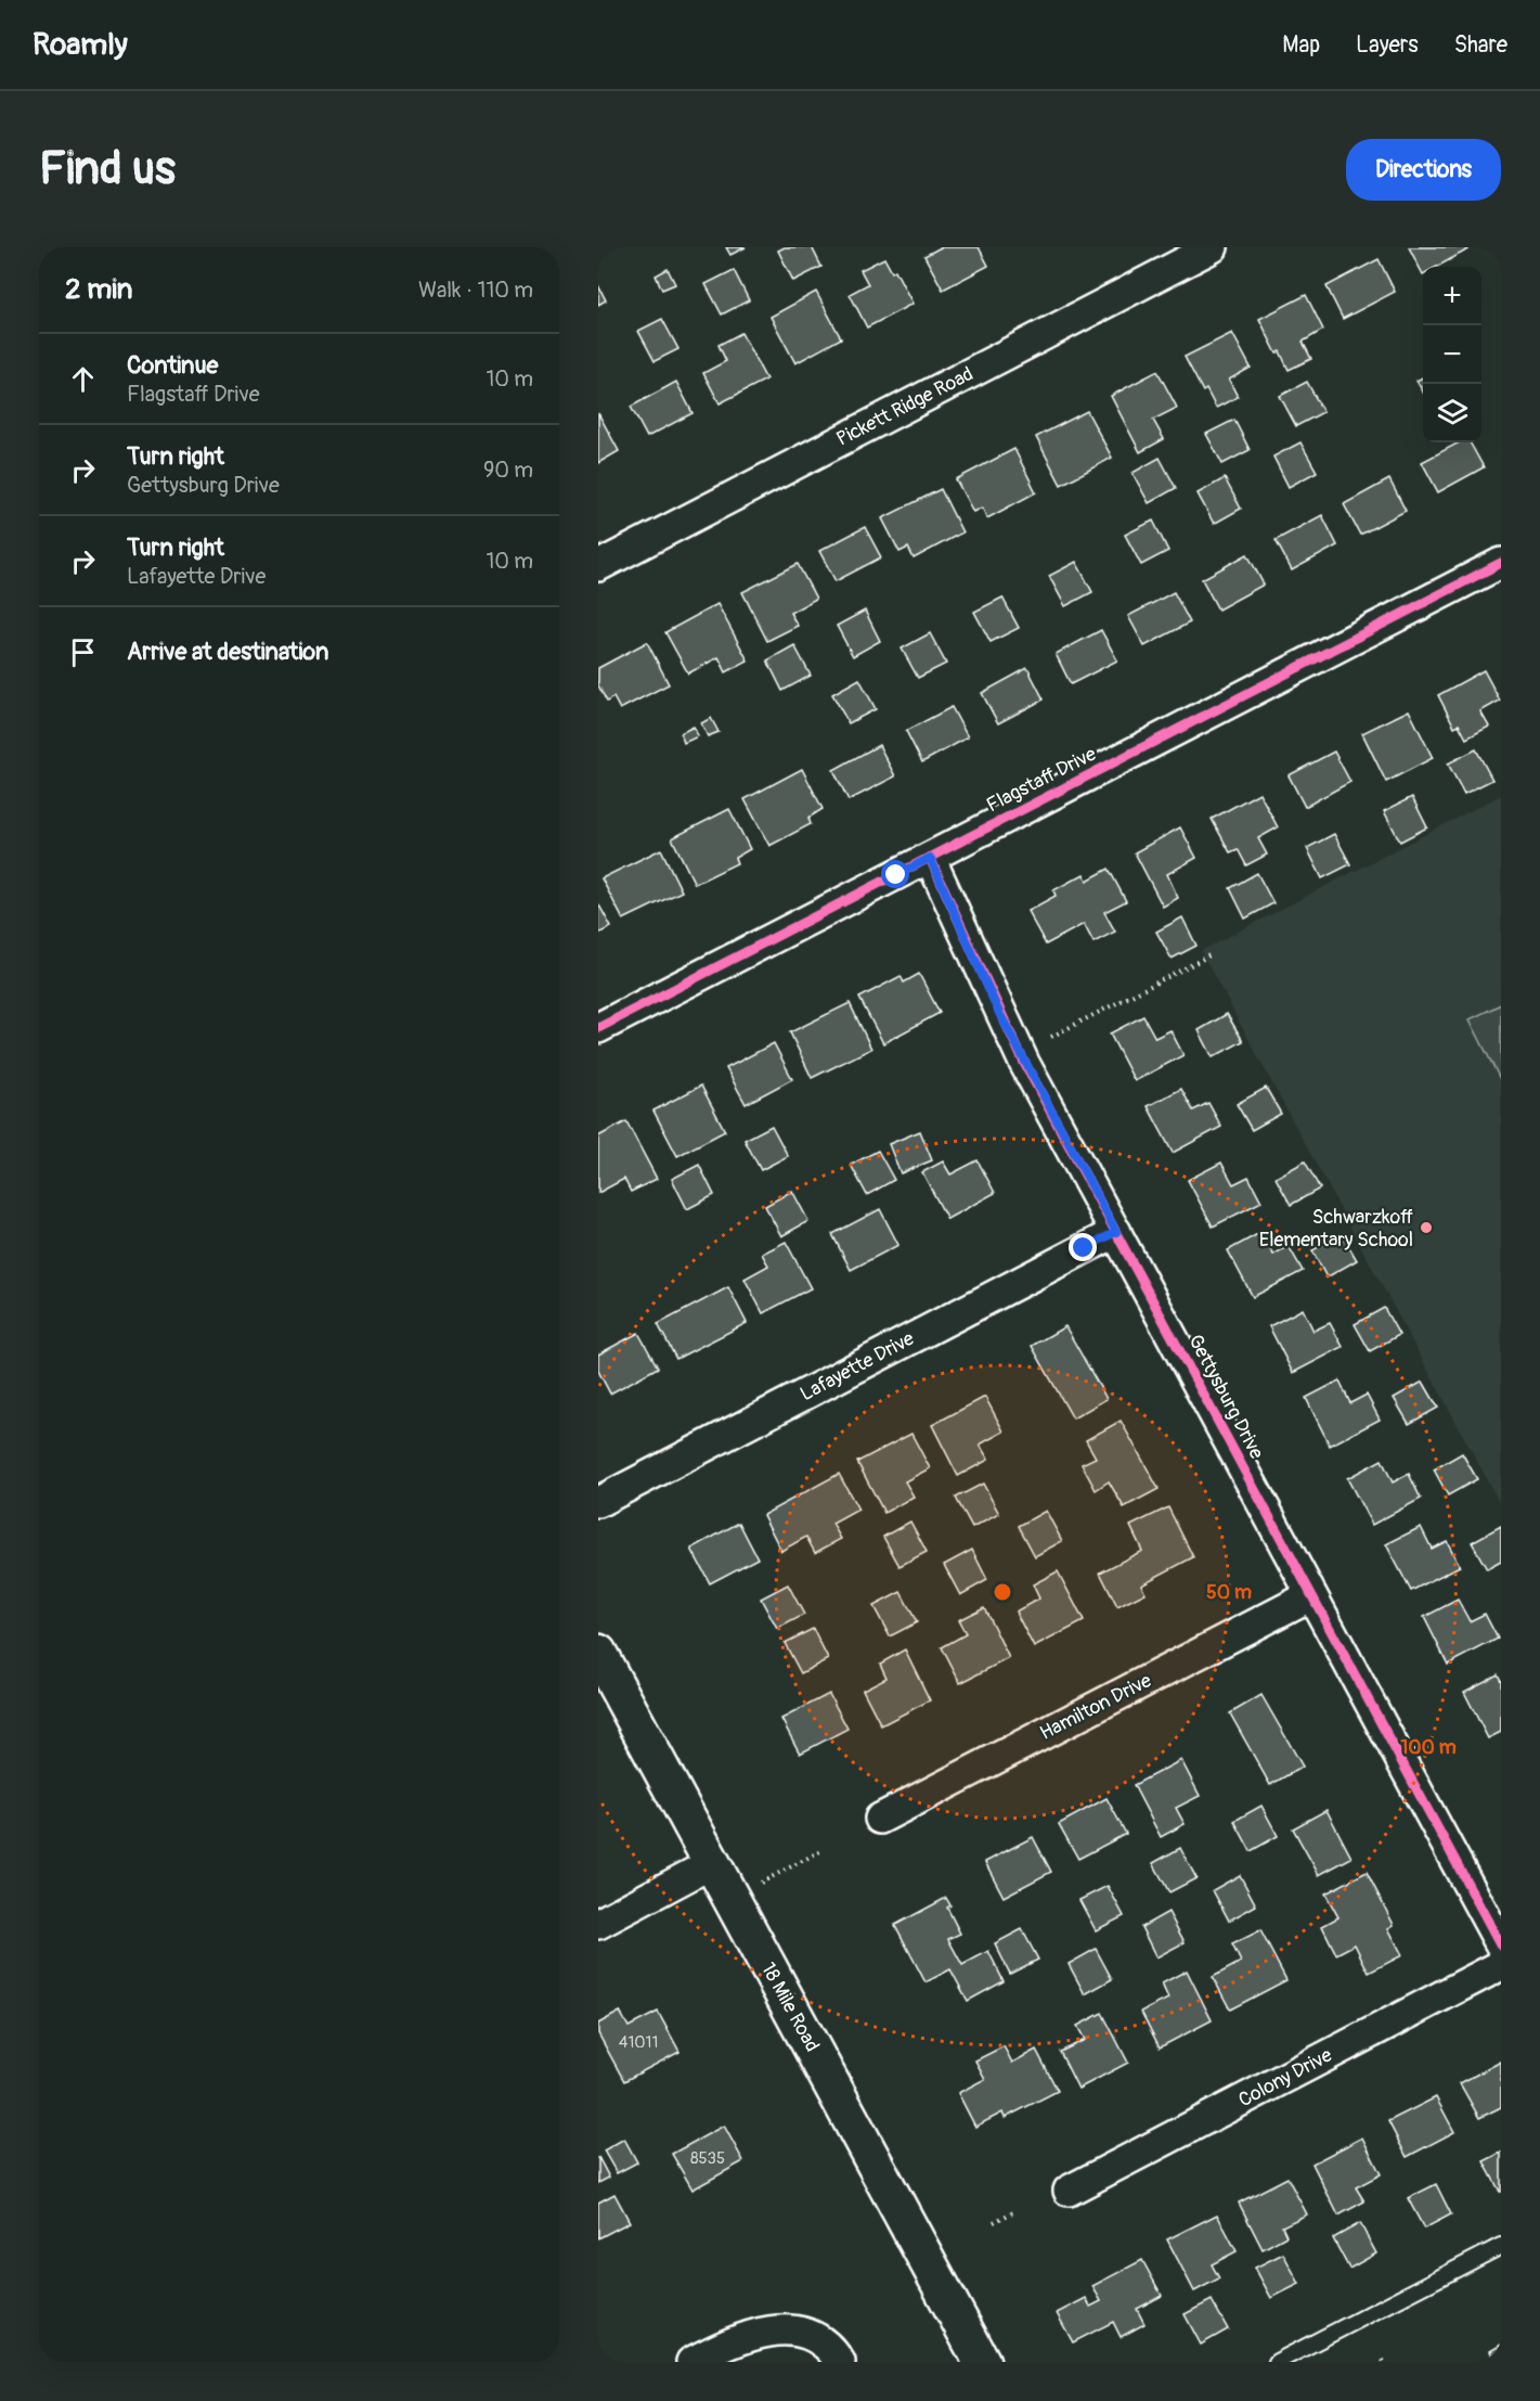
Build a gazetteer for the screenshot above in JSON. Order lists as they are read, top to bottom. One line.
{"streets":{"street":["Pickett Ridge Road","Flagstaff Drive","Lafayette Drive","Gettysburg Drive","Hamilton Drive","18 Mile Road","Colony Drive"]},"crossings":[["Flagstaff Drive","Gettysburg Drive"],["Lafayette Drive","Gettysburg Drive"],["Gettysburg Drive","Hamilton Drive"]],"places":["Schwarzkoff Elementary School"],"house_numbers":["41011","8535"],"page":{"header":"Roamly","nav":["Map","Layers","Share"],"buttons":"Directions","title":"Find us","heading":["2 min","Walk · 110 m"],"map_buttons":["+","−"],"list":[["Continue","Flagstaff Drive","10 m"],["Turn right","Gettysburg Drive","90 m"],["Turn right","Lafayette Drive","10 m"],"Arrive at destination"]},"rings":["50 m","100 m"]}
